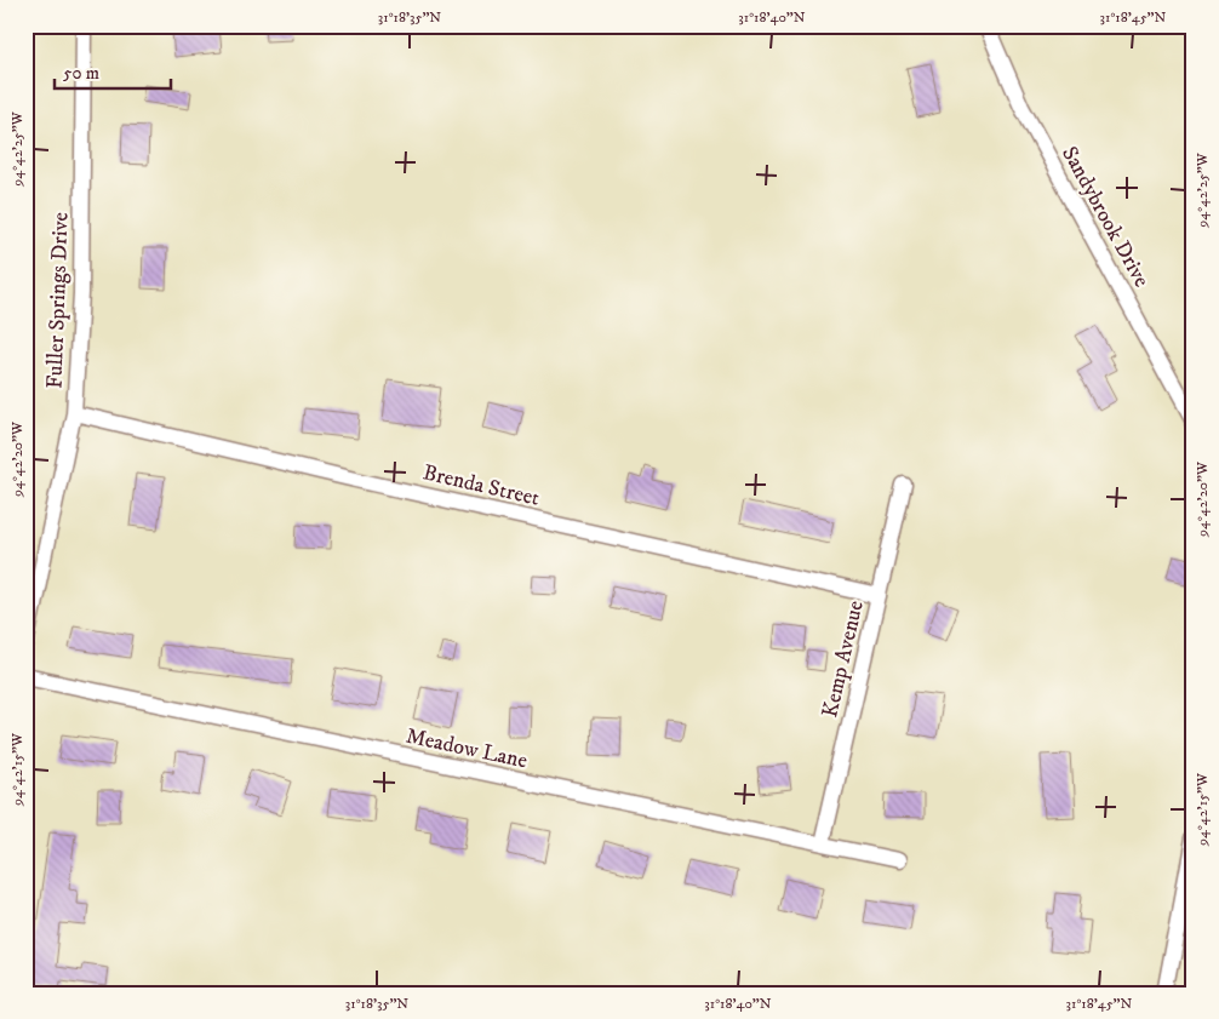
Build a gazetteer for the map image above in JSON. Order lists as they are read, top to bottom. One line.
{"streets":{"street":["Sandybrook Drive","Fuller Springs Drive","Brenda Street","Kemp Avenue","Meadow Lane"]},"crossings":[["Fuller Springs Drive","Brenda Street"],["Brenda Street","Kemp Avenue"],["Kemp Avenue","Meadow Lane"]],"scale_bar":"50 m","coordinates":["31°18'35\"N","31°18'40\"N","31°18'45\"N","94°42'25\"W","94°42'20\"W","94°42'15\"W"]}
